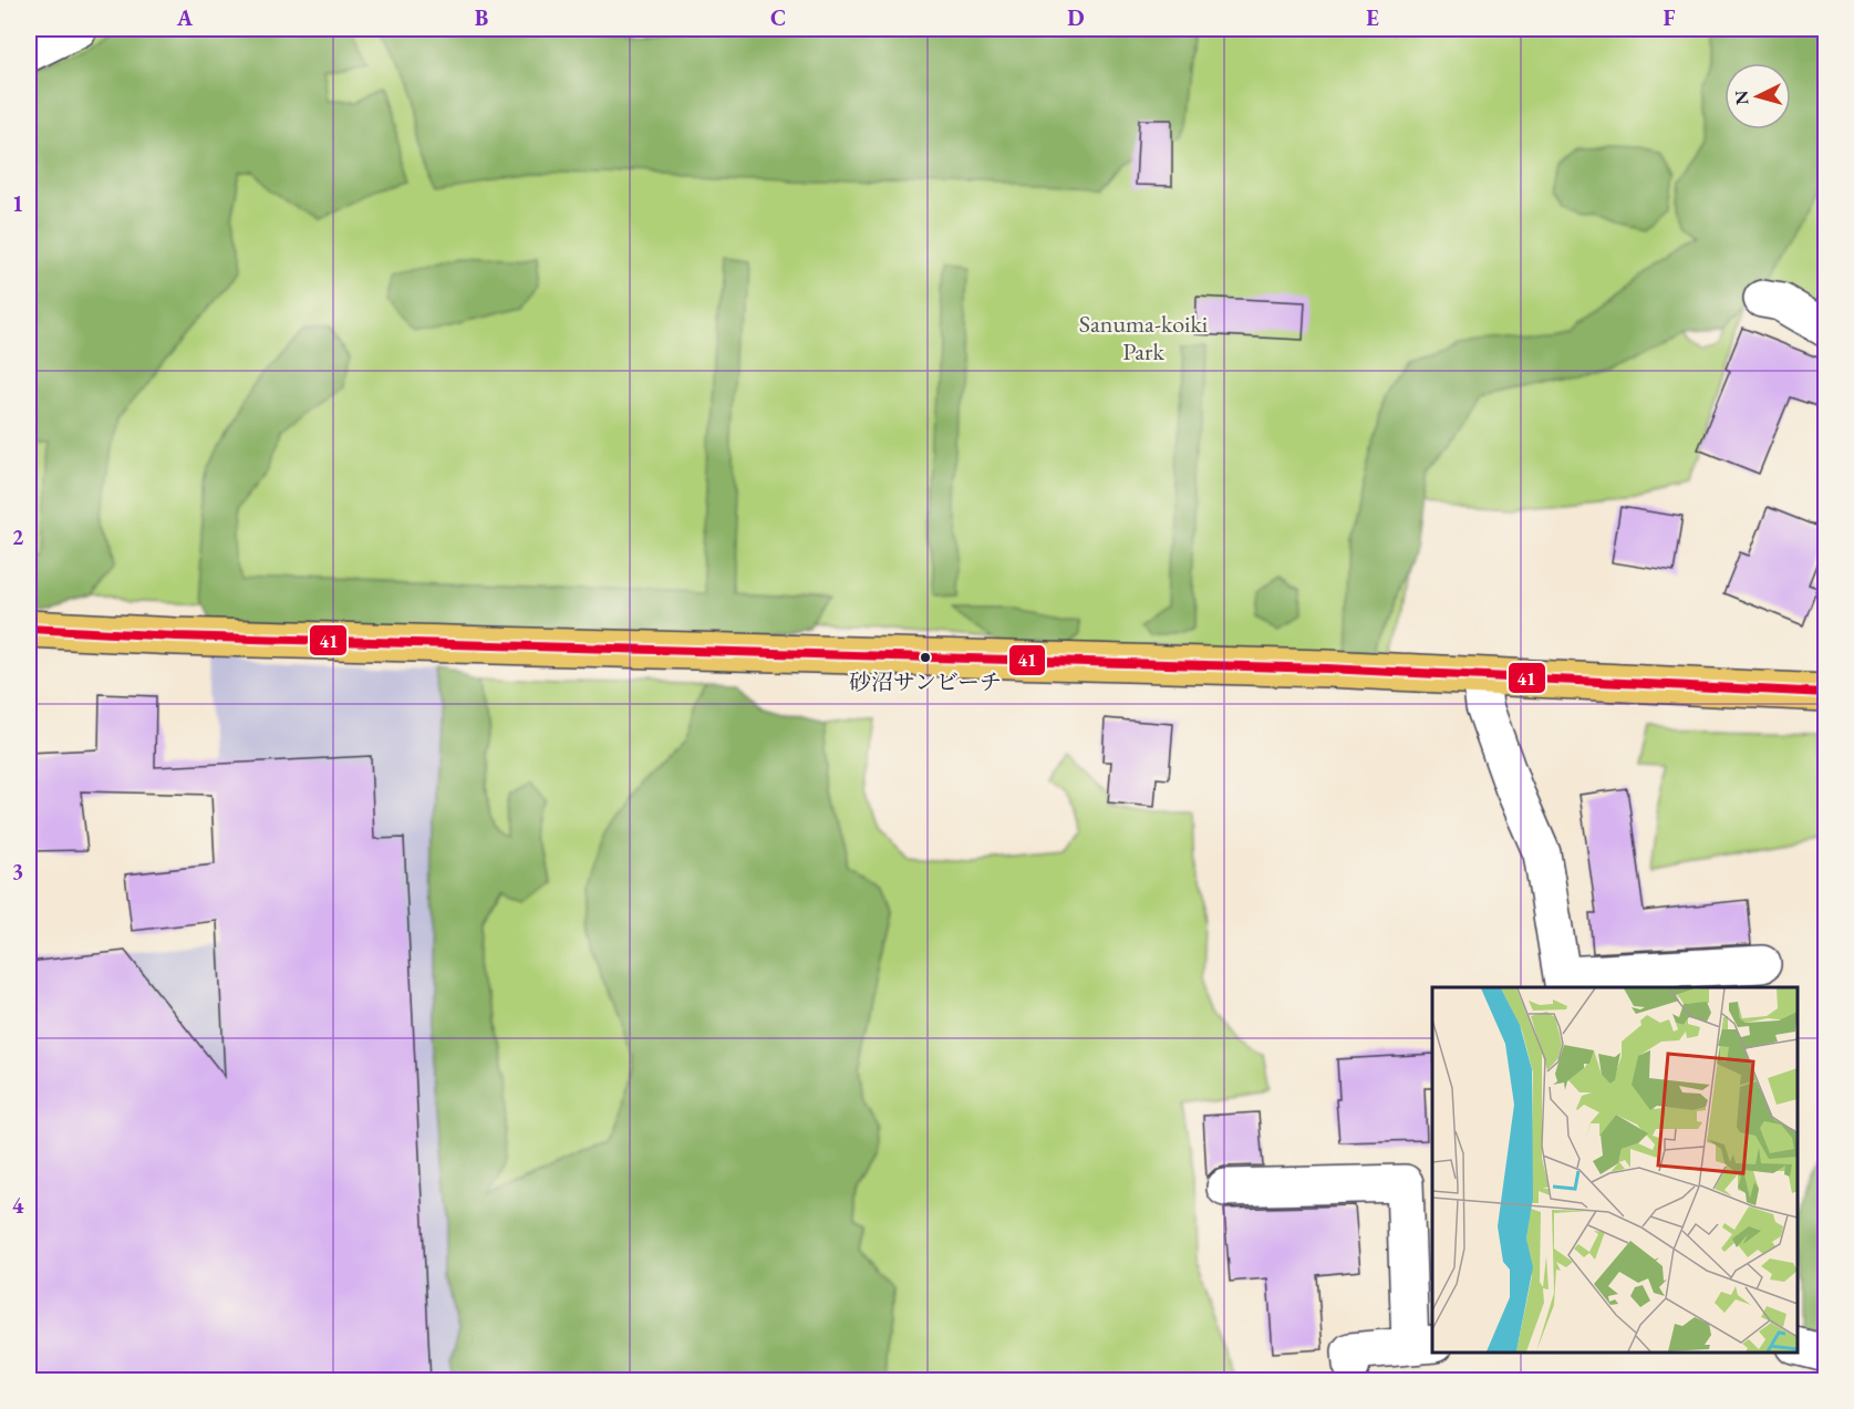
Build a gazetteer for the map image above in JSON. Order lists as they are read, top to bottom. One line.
{"parks":["Sanuma-koiki Park"],"places":["砂沼サンビーチ"],"lines":["transit line 41"],"north":"left","grid":{"columns":["A","B","C","D","E","F"],"rows":["1","2","3","4"]}}
